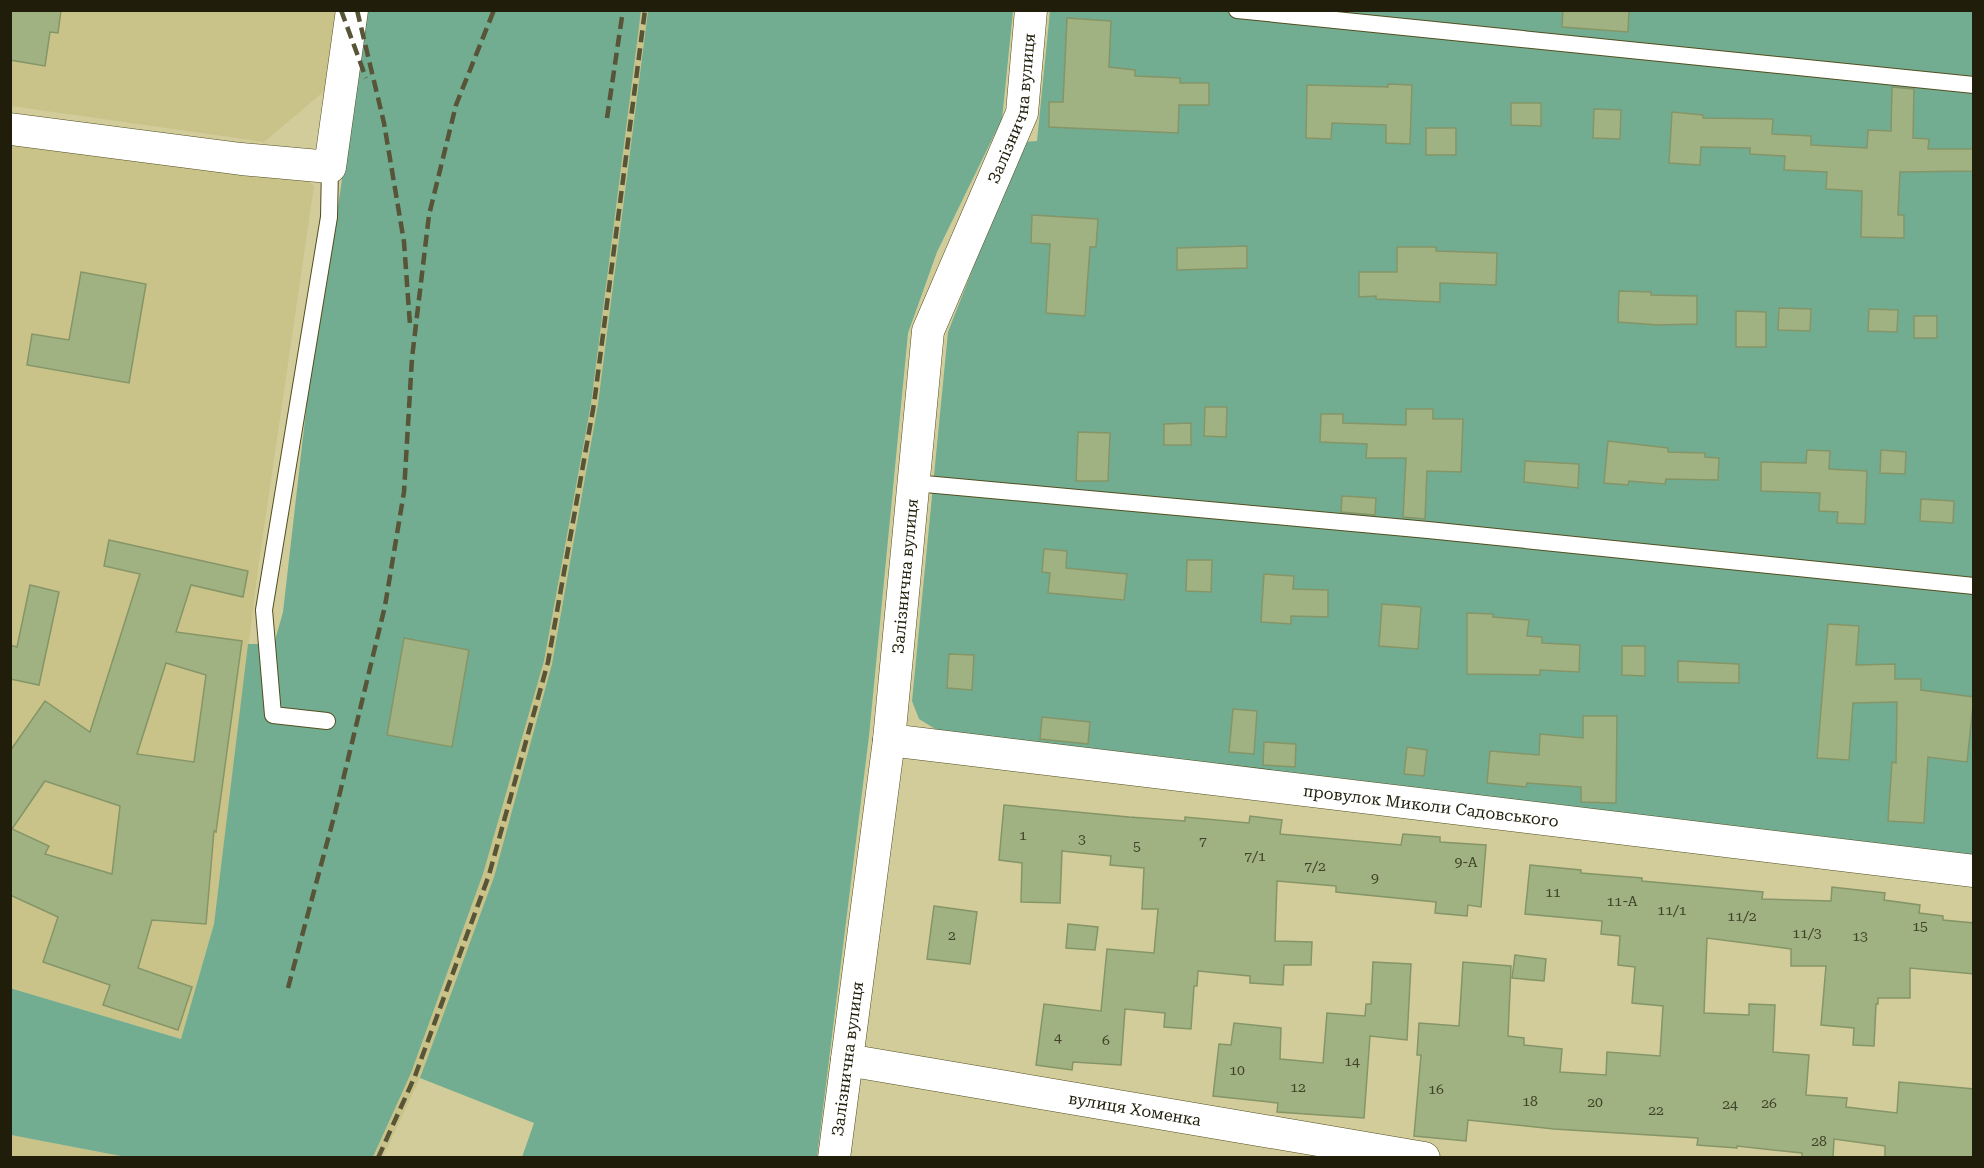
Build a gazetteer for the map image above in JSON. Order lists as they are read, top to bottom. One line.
{"streets":{"street":["Залізнична вулиця","провулок Миколи Садовського","вулиця Хоменка"]},"crossings":[["Залізнична вулиця","провулок Миколи Садовського"],["Залізнична вулиця","вулиця Хоменка"]],"house_numbers":["1","3","7","5","7/1","9-А","7/2","9","11","11-А","11/1","11/2","15","11/3","2","13","4","6","14","10","12","16","18","20","26","24","22","28"]}
